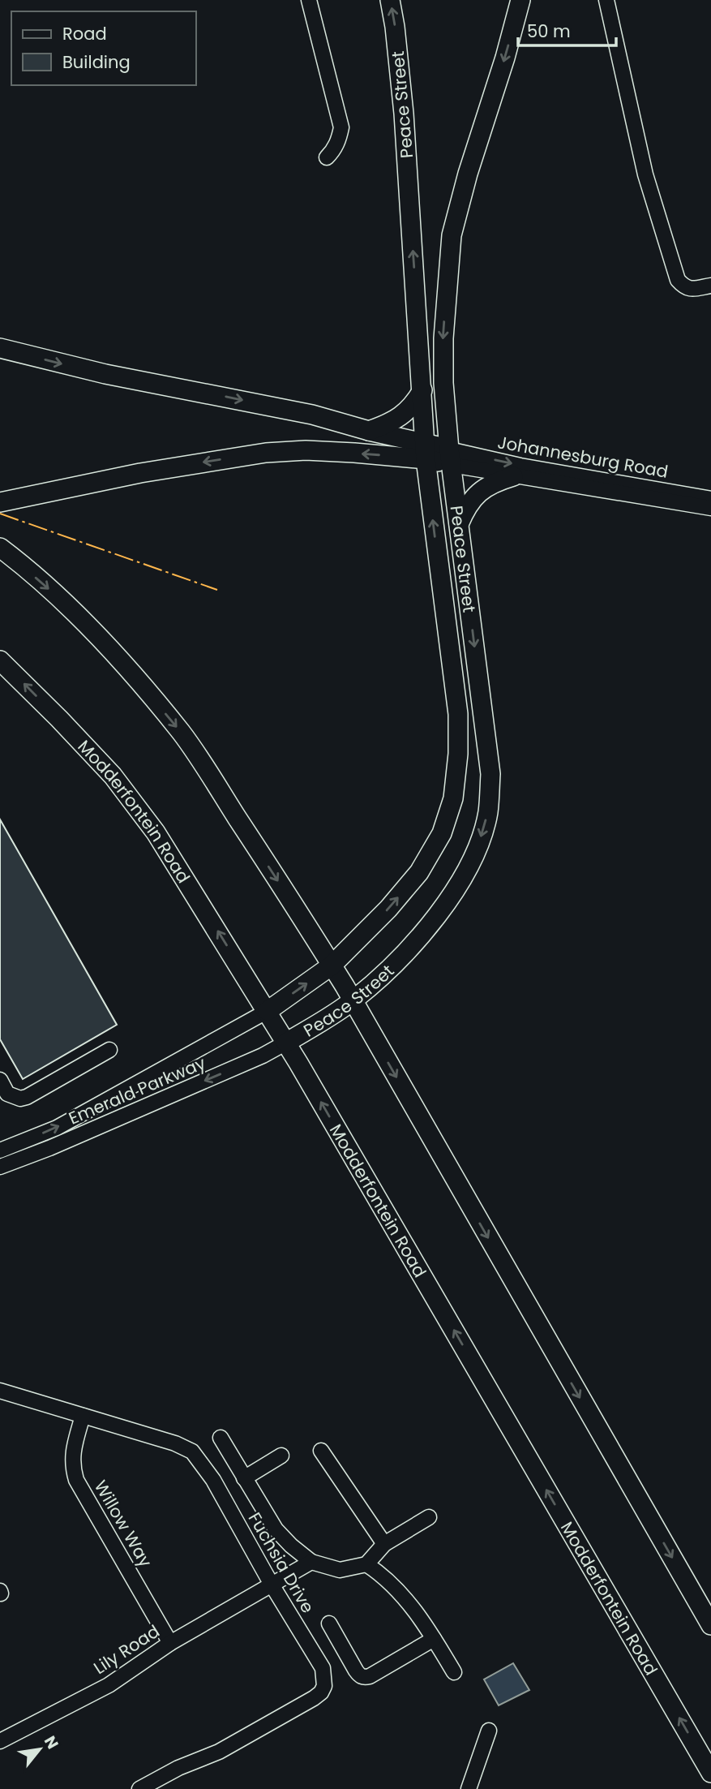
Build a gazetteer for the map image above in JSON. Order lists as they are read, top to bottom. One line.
{"streets":{"main road":["Peace Street","Modderfontein Road"],"street":["Johannesburg Road","Emerald Parkway","Willow Way","Fuchsia Drive","Lily Road"]},"crossings":[["Peace Street","Johannesburg Road"],["Peace Street","Modderfontein Road"],["Peace Street","Emerald Parkway"],["Modderfontein Road","Emerald Parkway"],["Willow Way","Fuchsia Drive"],["Willow Way","Lily Road"],["Fuchsia Drive","Lily Road"]],"legend":["Road","Building"],"scale_bar":"50 m","north":"top right"}
